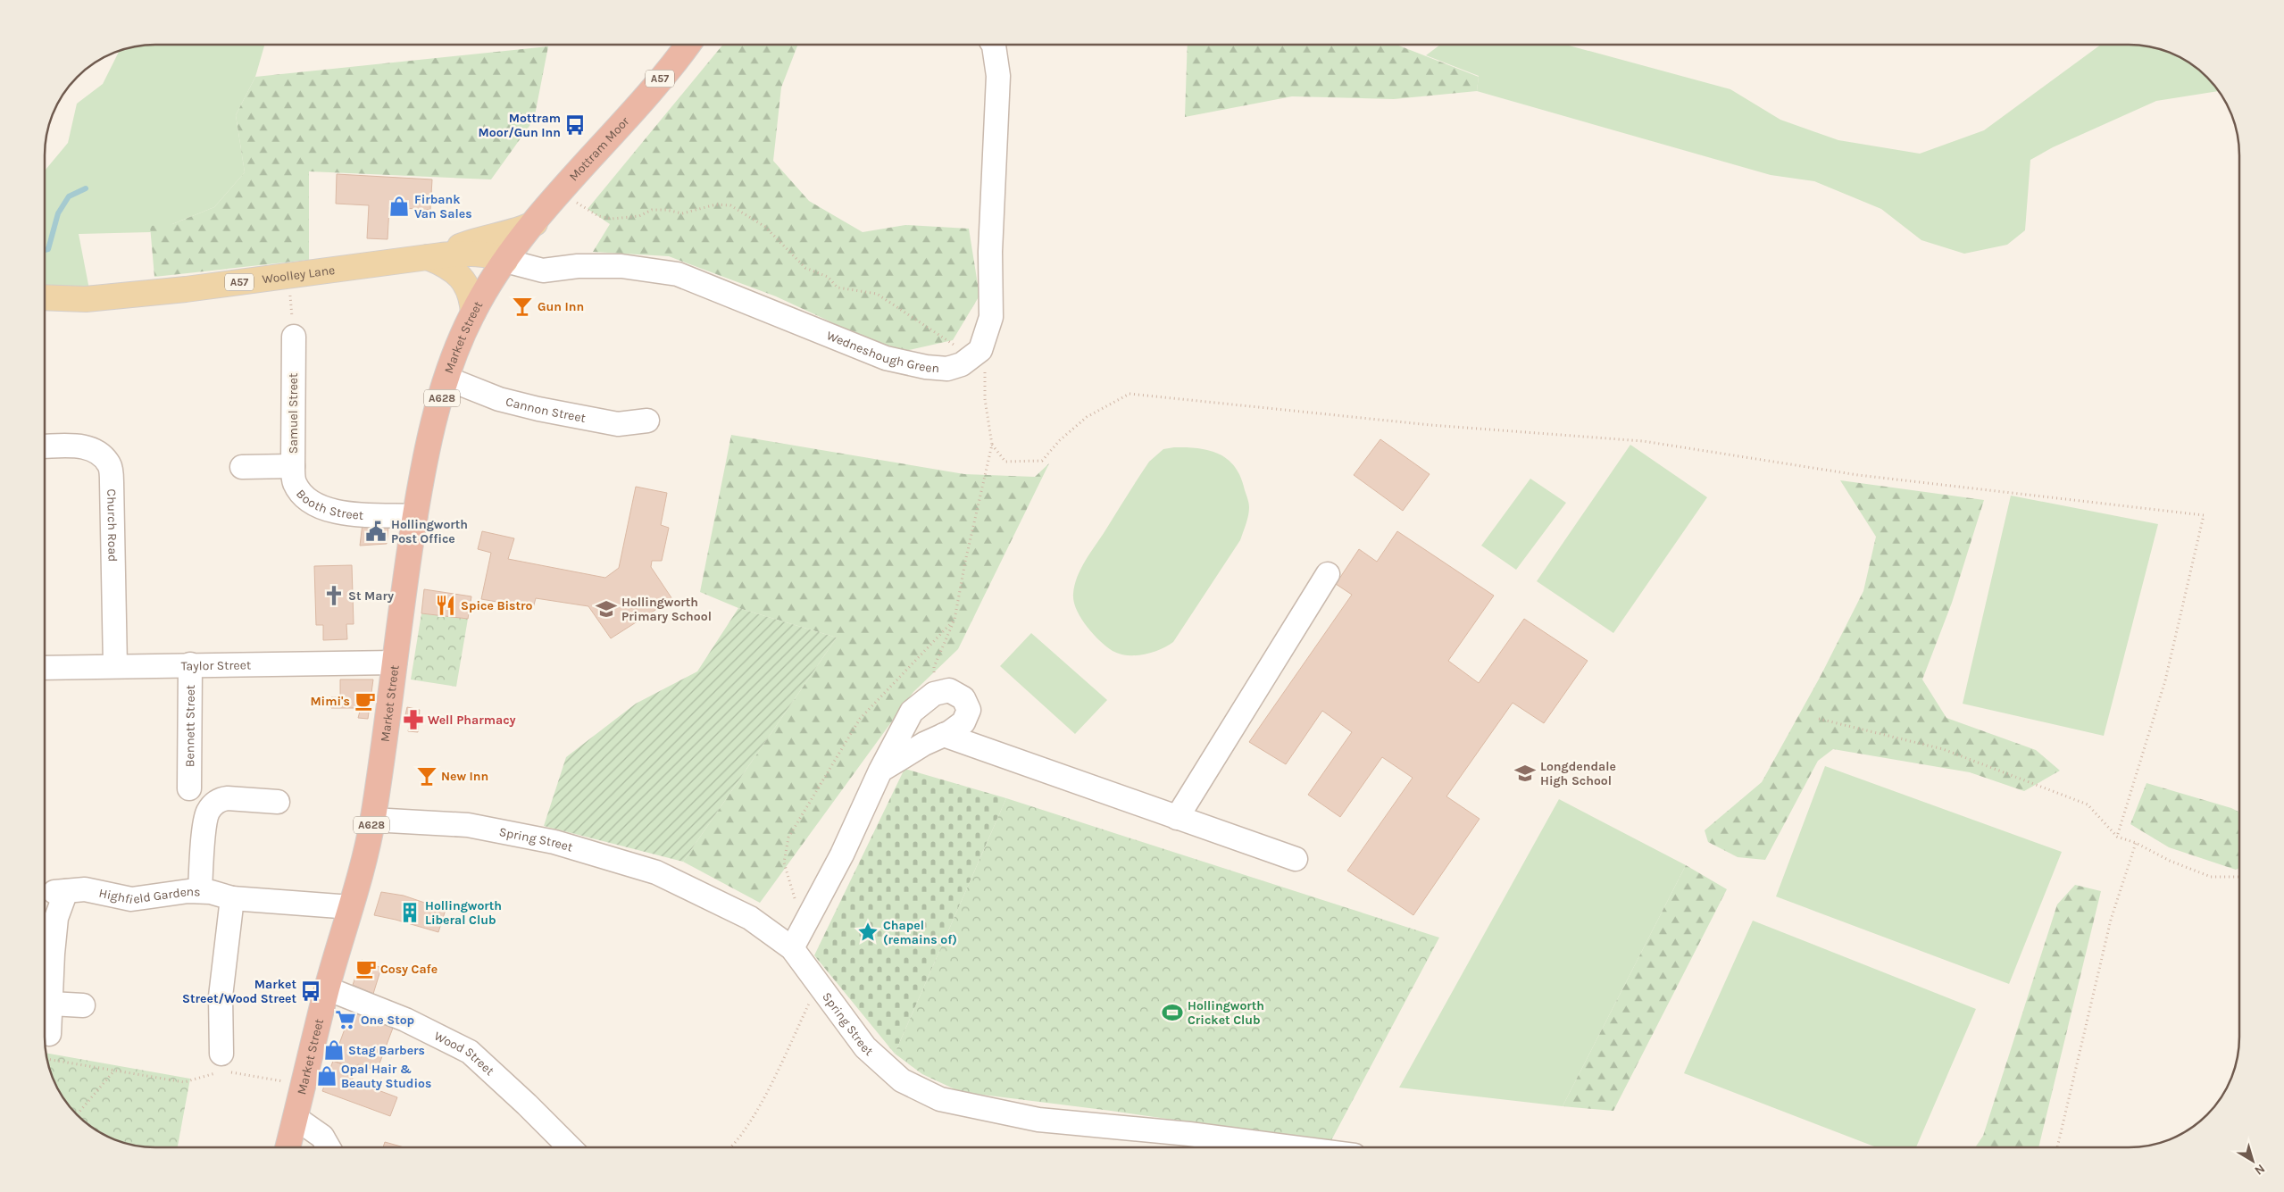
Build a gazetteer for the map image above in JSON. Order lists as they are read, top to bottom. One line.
{"streets":{"highway":["A57","Mottram Moor","Market Street","A628"],"main road":["Woolley Lane"],"street":["Wedneshough Green","Cannon Street","Samuel Street","Booth Street","Church Road","Taylor Street","Bennett Street","Spring Street","Highfield Gardens","Wood Street"]},"crossings":[["Mottram Moor","Woolley Lane"],["Mottram Moor","Market Street"],["Mottram Moor","Wedneshough Green"],["Woolley Lane","Market Street"],["Woolley Lane","Wedneshough Green"],["Market Street","Wedneshough Green"],["Market Street","Cannon Street"],["Market Street","Booth Street"],["Market Street","Taylor Street"],["Market Street","Spring Street"],["Market Street","Highfield Gardens"],["Market Street","Wood Street"],["Samuel Street","Booth Street"],["Church Road","Taylor Street"],["Taylor Street","Bennett Street"]],"places":{"bus stop":["Mottram Moor/Gun Inn","Market Street/Wood Street"],"shop":["Firbank Van Sales","Stag Barbers","Opal Hair & Beauty Studios"],"bar":["Gun Inn","New Inn"],"public building":["Hollingworth Post Office"],"church":["St Mary"],"restaurant":["Spice Bistro"],"school or university":["Hollingworth Primary School","Longdendale High School"],"cafe":["Mimi's","Cosy Cafe"],"pharmacy":["Well Pharmacy"],"building":["Hollingworth Liberal Club"],"place":["Chapel (remains of)"],"sports":["Hollingworth Cricket Club"],"supermarket":["One Stop"]},"north":"bottom right"}
